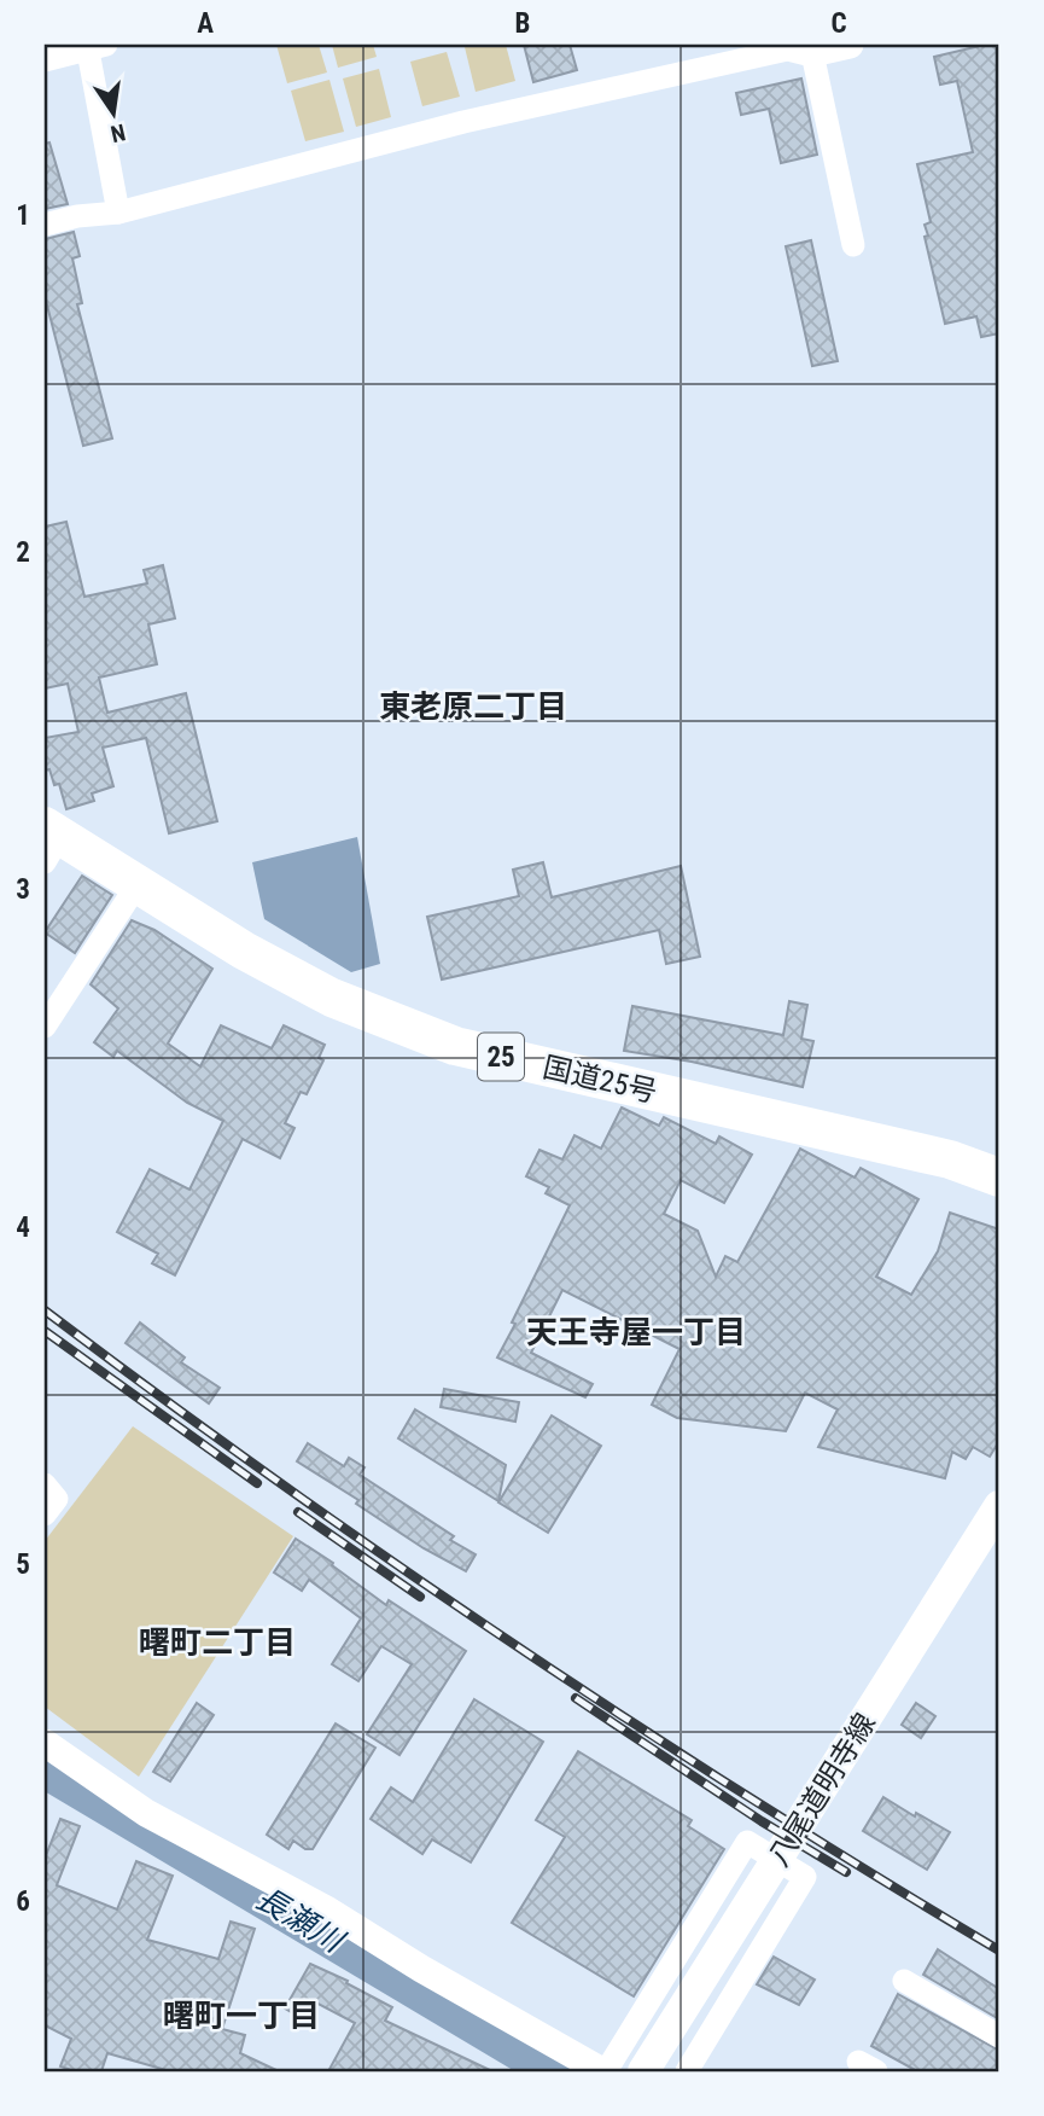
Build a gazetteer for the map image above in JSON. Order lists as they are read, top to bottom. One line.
{"streets":{"highway":["25","国道25号"],"main road":["八尾道明寺線"]},"districts":["東老原二丁目","天王寺屋一丁目","曙町二丁目","曙町一丁目"],"water":["長瀬川"],"north":"bottom","grid":{"columns":["A","B","C"],"rows":["1","2","3","4","5","6"]}}
